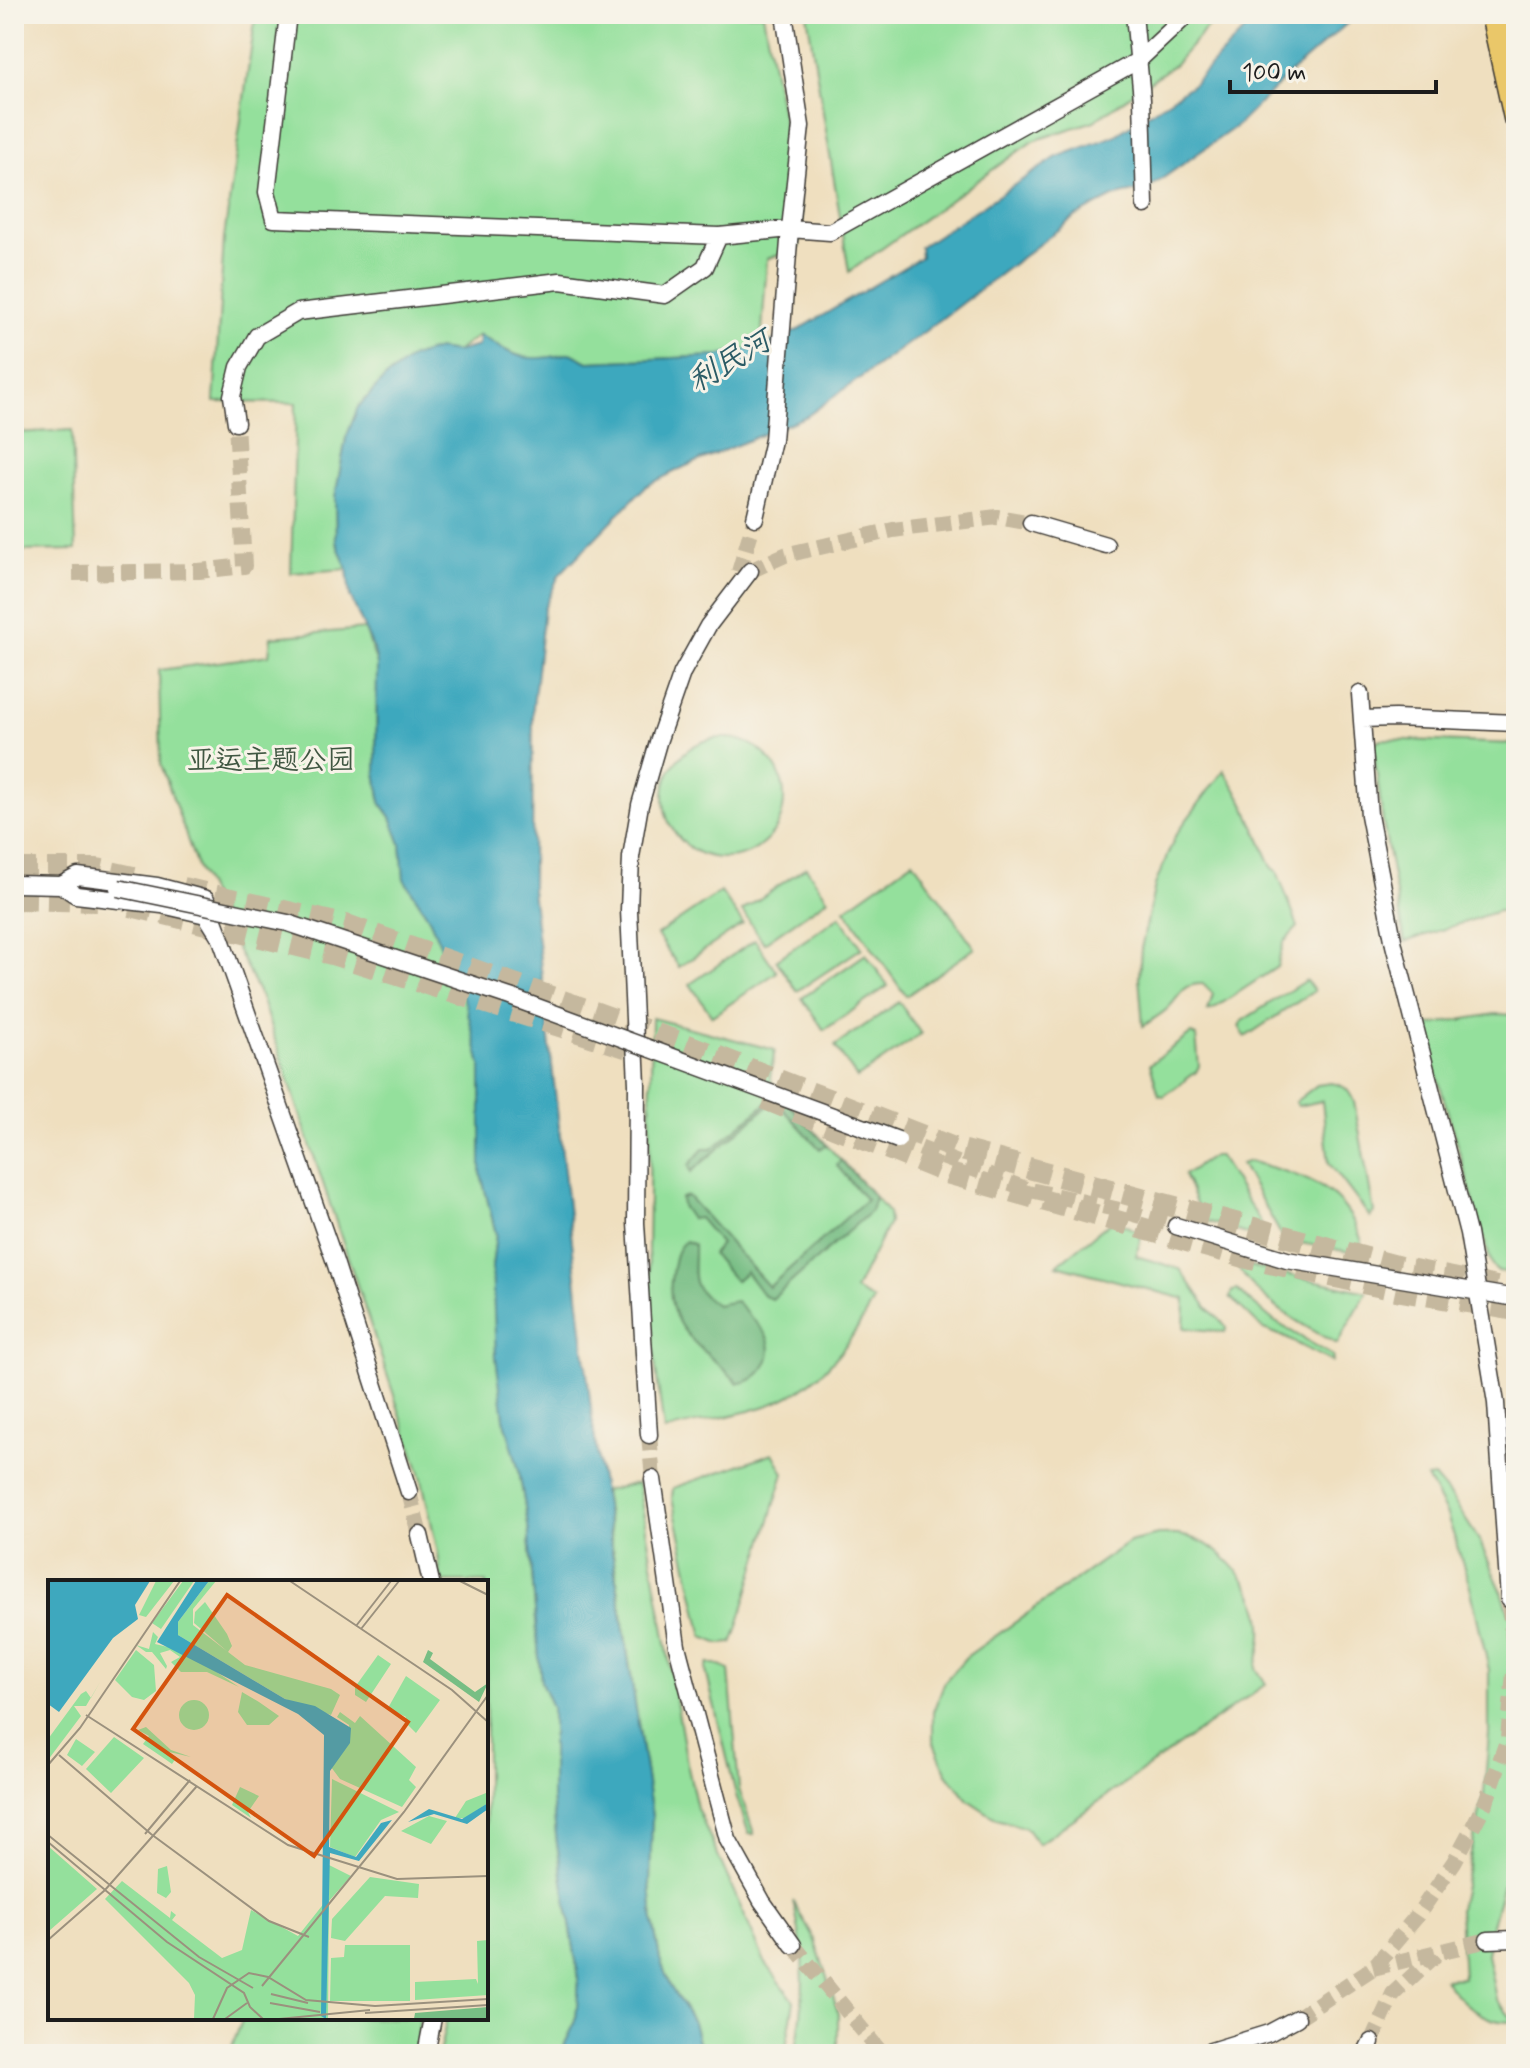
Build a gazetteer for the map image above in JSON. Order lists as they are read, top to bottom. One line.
{"water":["利民河"],"parks":["亚运主题公园"],"scale_bar":"100 m"}
